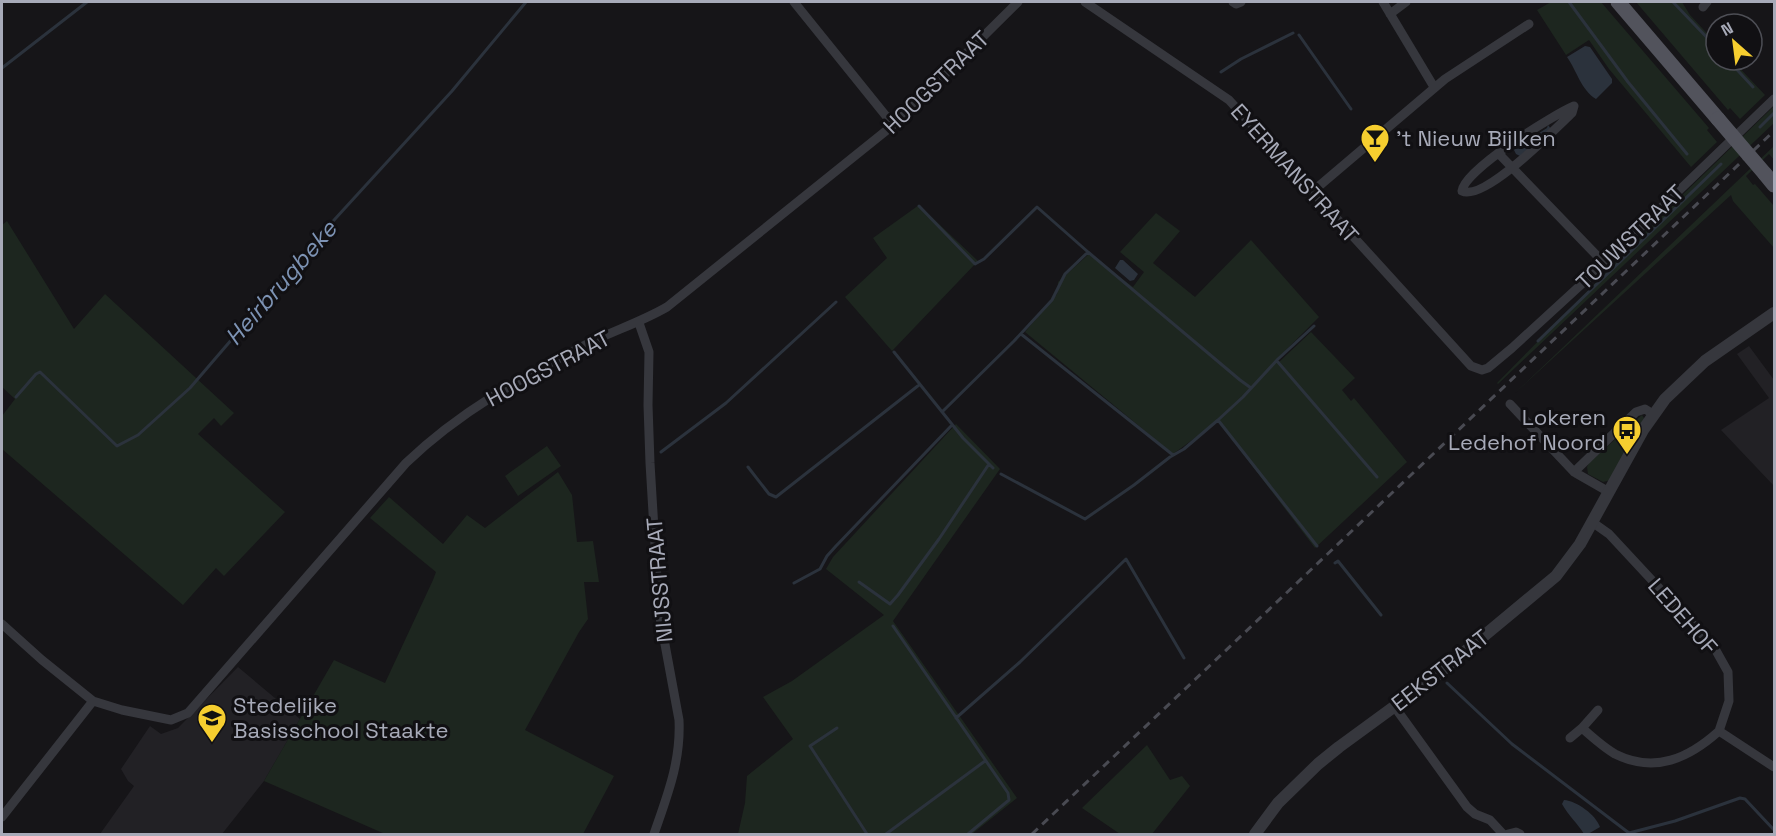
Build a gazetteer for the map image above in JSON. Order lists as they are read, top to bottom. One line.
{"streets":{"street":["HOOGSTRAAT","EYERMANSTRAAT","TOUWSTRAAT","NIJSSTRAAT","LEDEHOF","EEKSTRAAT"]},"crossings":[["HOOGSTRAAT","NIJSSTRAAT"],["EYERMANSTRAAT","TOUWSTRAAT"],["LEDEHOF","EEKSTRAAT"]],"water":["Heirbrugbeke"],"places":{"bar":["'t Nieuw Bijlken"],"bus stop":["Lokeren Ledehof Noord"],"school or university":["Stedelijke Basisschool Staakte"]},"north":"top left"}
